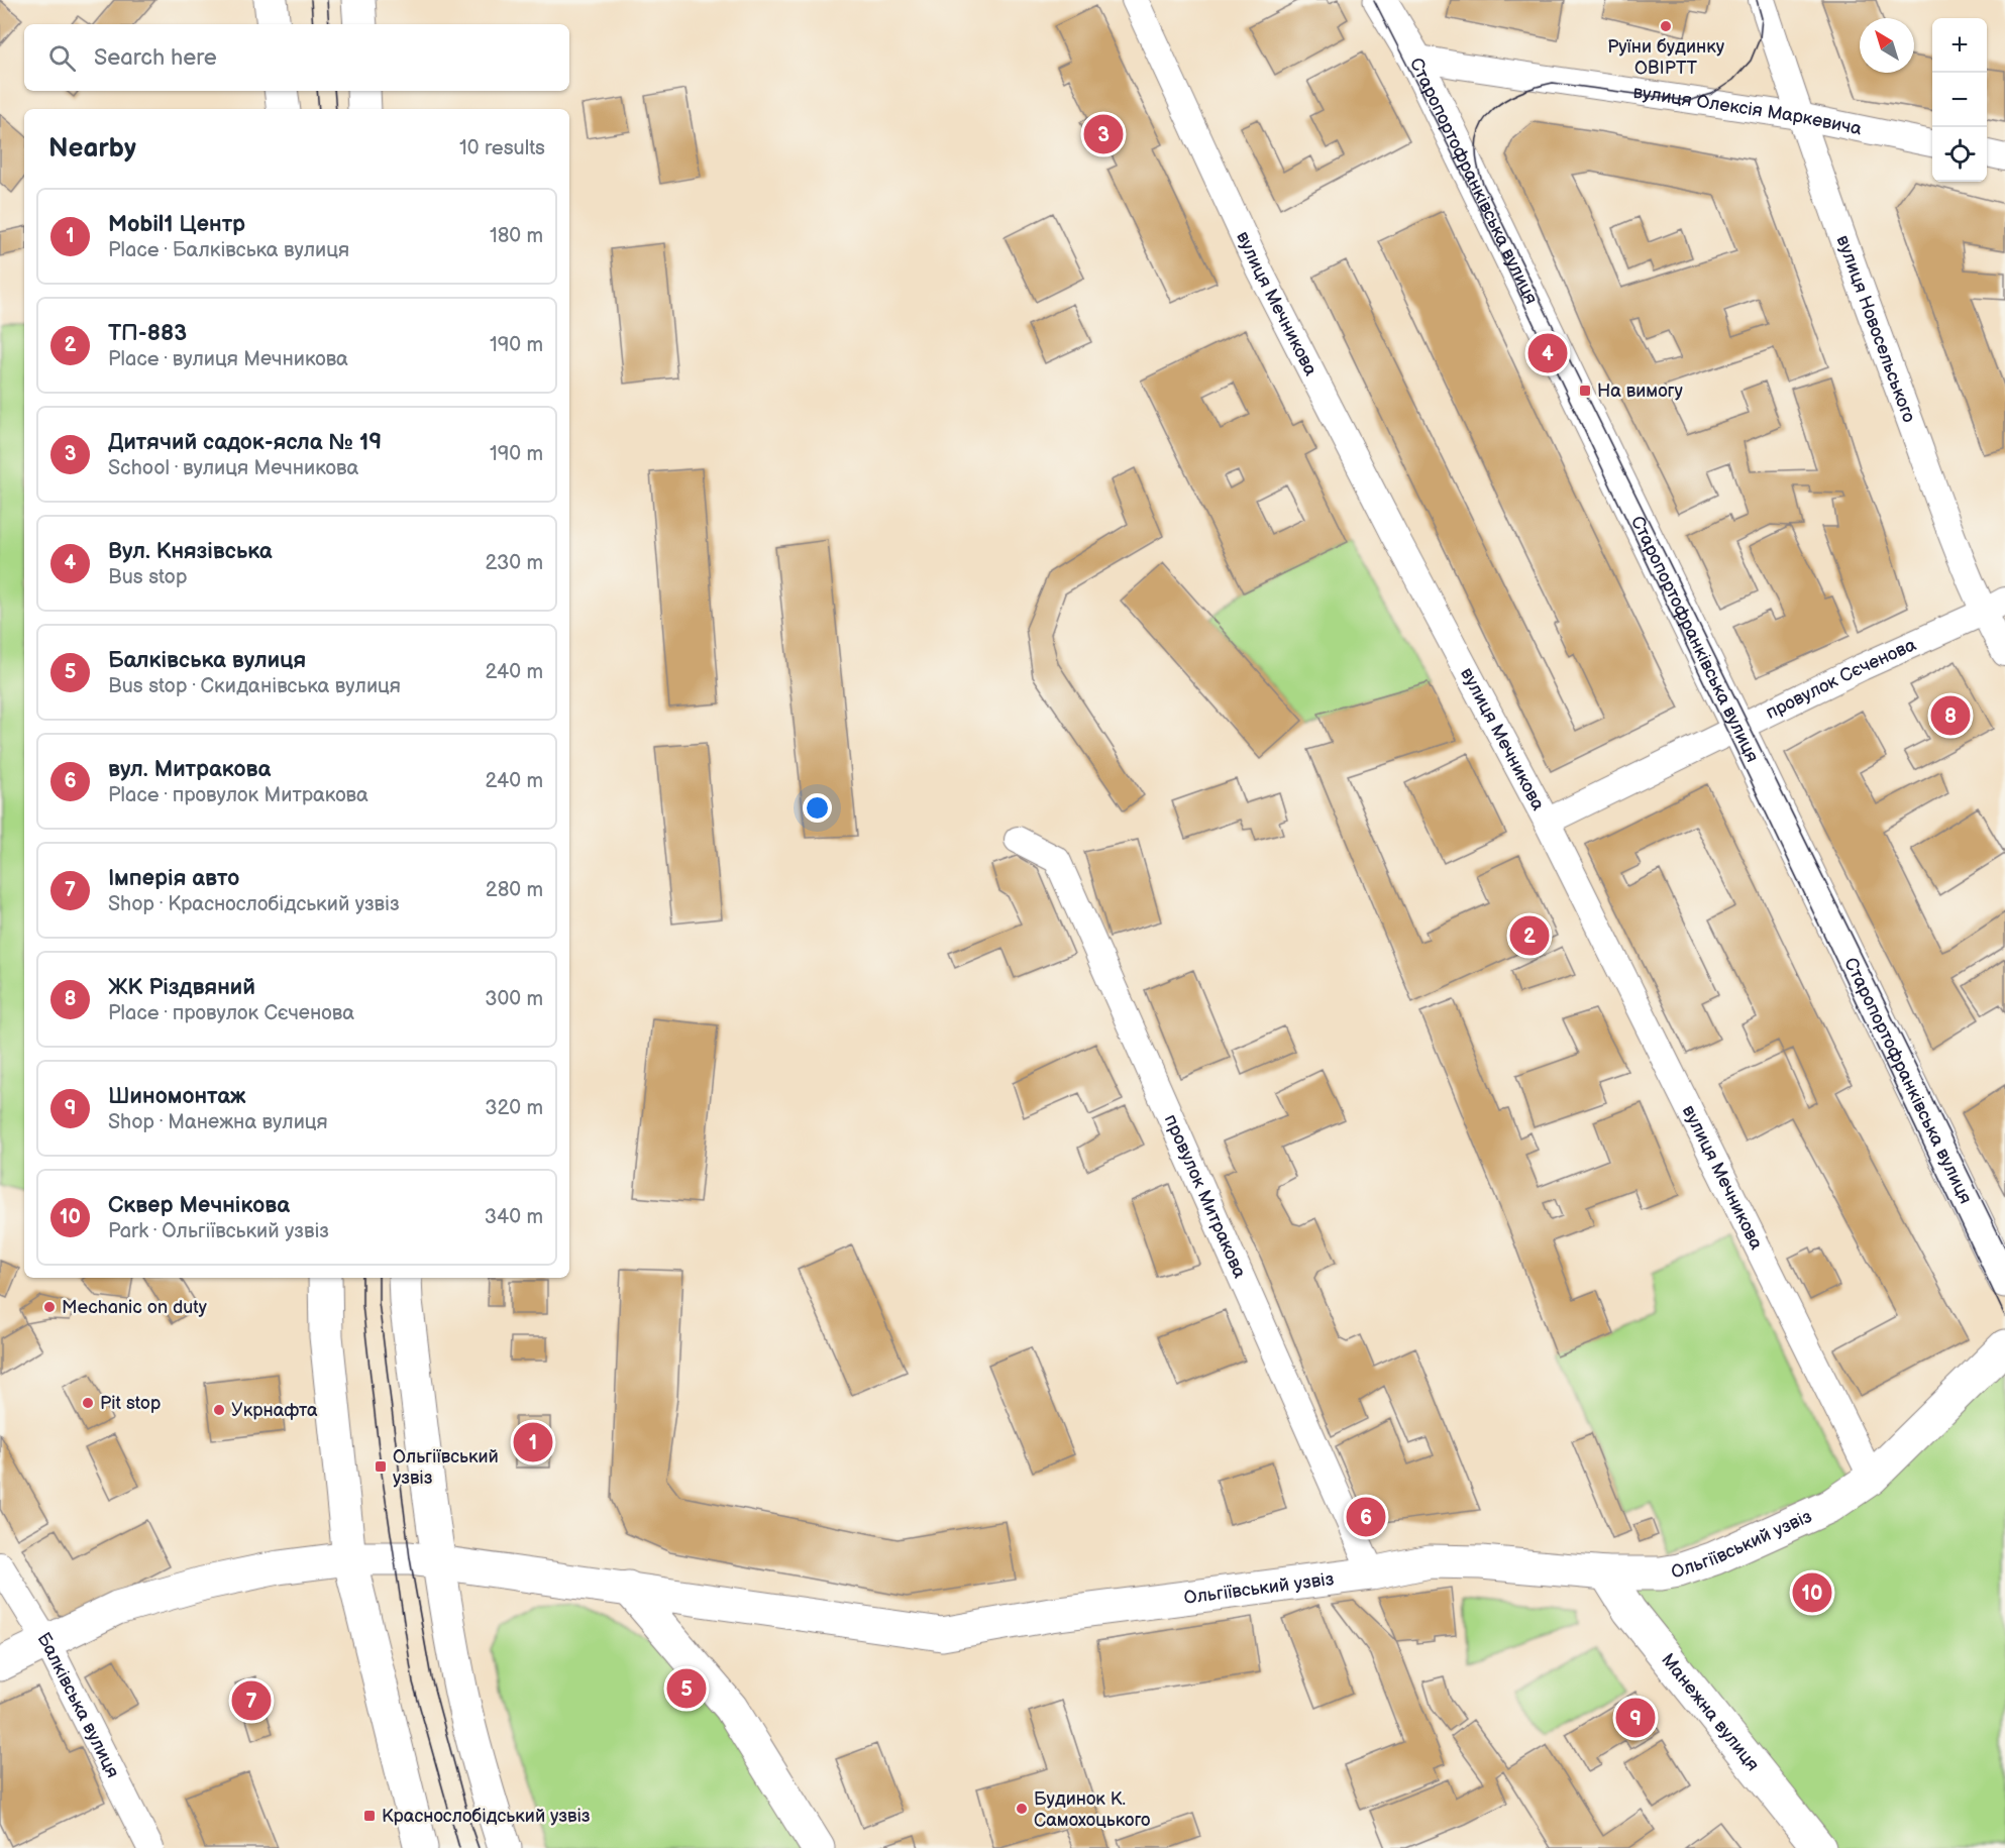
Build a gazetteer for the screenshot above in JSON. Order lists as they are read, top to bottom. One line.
{"streets":{"main road":["Старопортофранківська вулиця","Ольгіївський узвіз","Манежна вулиця"],"street":["вулиця Олексія Маркевича","вулиця Мечникова","вулиця Новосельського","провулок Сєченова","провулок Митракова","Балківська вулиця"]},"crossings":[["вулиця Олексія Маркевича","Старопортофранківська вулиця"],["вулиця Олексія Маркевича","вулиця Новосельського"],["Старопортофранківська вулиця","провулок Сєченова"],["вулиця Мечникова","провулок Сєченова"],["вулиця Мечникова","Ольгіївський узвіз"],["вулиця Новосельського","провулок Сєченова"],["провулок Митракова","Ольгіївський узвіз"],["Ольгіївський узвіз","Манежна вулиця"]],"places":{"other":["Руїни будинку ОВІРТТ","Mechanic on duty","Pit stop","Укрнафта","Будинок К. Самохоцького"],"transit":["На вимогу","Ольгіївський узвіз","Краснослобідський узвіз"]},"north":"top left","page":{"map_buttons":["+","−"],"search":"Search here","heading":["Nearby","10 results"],"pins":["3","4","8","2","1","6","10","5","7","9"],"list":[{"mark":"1","name":"Mobil1 Центр","note":"Place · Балківська вулиця","value":"180 m"},{"mark":"2","name":"ТП-883","note":"Place · вулиця Мечникова","value":"190 m"},{"mark":"3","name":"Дитячий садок-ясла № 19","note":"School · вулиця Мечникова","value":"190 m"},{"mark":"4","name":"Вул. Князівська","note":"Bus stop","value":"230 m"},{"mark":"5","name":"Балківська вулиця","note":"Bus stop · Скиданівська вулиця","value":"240 m"},{"mark":"6","name":"вул. Митракова","note":"Place · провулок Митракова","value":"240 m"},{"mark":"7","name":"Імперія авто","note":"Shop · Краснослобідський узвіз","value":"280 m"},{"mark":"8","name":"ЖК Різдвяний","note":"Place · провулок Сєченова","value":"300 m"},{"mark":"9","name":"Шиномонтаж","note":"Shop · Манежна вулиця","value":"320 m"},{"mark":"10","name":"Сквер Мечнікова","note":"Park · Ольгіївський узвіз","value":"340 m"}]}}
